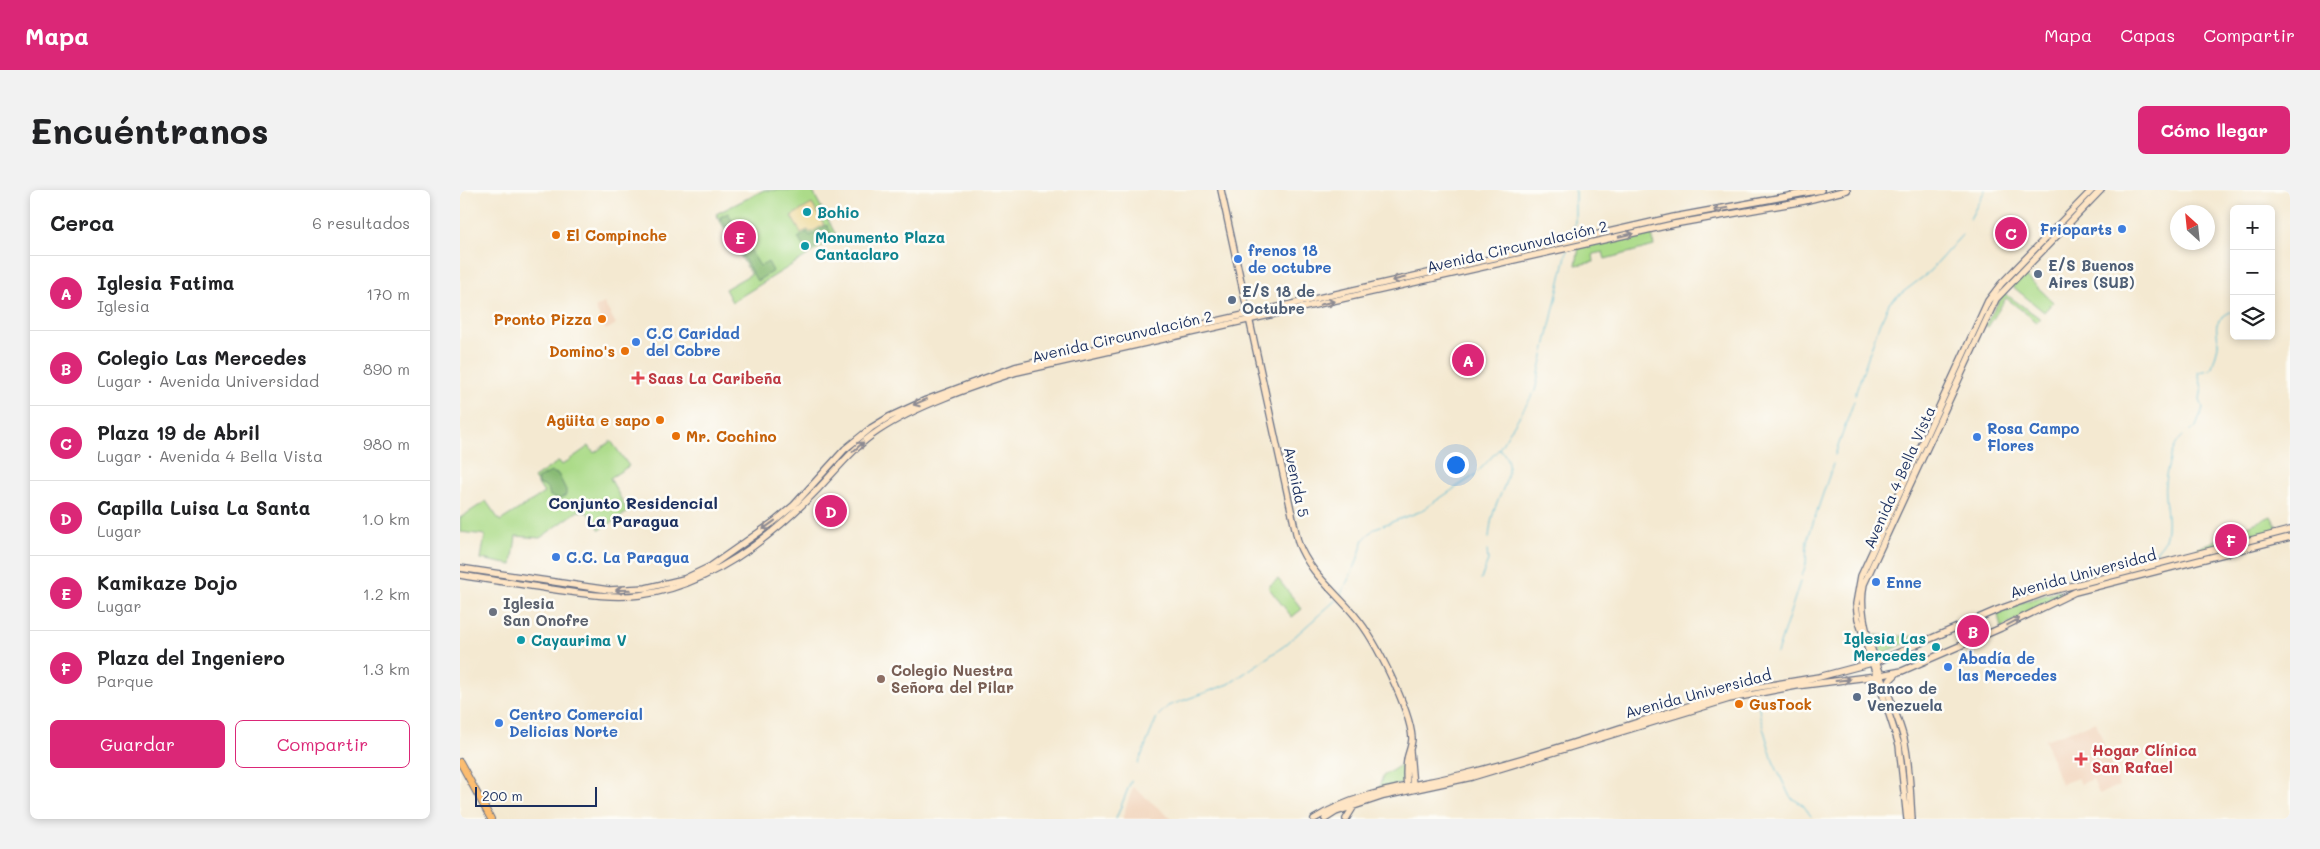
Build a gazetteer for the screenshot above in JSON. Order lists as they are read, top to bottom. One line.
{"streets":{"street":["Avenida Circunvalación 2","Avenida 4 Bella Vista","Avenida 5","Avenida Universidad"]},"crossings":[["Avenida Circunvalación 2","Avenida 5"],["Avenida 4 Bella Vista","Avenida Universidad"],["Avenida 5","Avenida Universidad"]],"districts":["Conjunto Residencial La Paragua"],"places":{"other":["Bohio","Frioparts","El Compinche","Monumento Plaza Cantaclaro","frenos 18 de octubre","E/S Buenos Aires (SUB)","E/S 18 de Octubre","Pronto Pizza","C.C Caridad del Cobre","Domino's","Agüita e sapo","Mr. Cochino","Rosa Campo Flores","C.C. La Paragua","Enne","Iglesia San Onofre","Cayaurima V","Iglesia Las Mercedes","Abadía de las Mercedes","Colegio Nuestra Señora del Pilar","Banco de Venezuela","GusTock","Centro Comercial Delicias Norte"],"health":["Saas La Caribeña","Hogar Clínica San Rafael"]},"scale_bar":"200 m","north":"top left","page":{"header":"Mapa","nav":["Mapa","Capas","Compartir"],"buttons":["Cómo llegar",["Guardar","Compartir"]],"title":"Encuéntranos","heading":["Cerca","6 resultados"],"map_buttons":["+","−"],"pins":["C","E","A","D","F","B"],"list":[{"mark":"A","name":"Iglesia Fatima","note":"Iglesia","value":"170 m"},{"mark":"B","name":"Colegio Las Mercedes","note":"Lugar · Avenida Universidad","value":"890 m"},{"mark":"C","name":"Plaza 19 de Abril","note":"Lugar · Avenida 4 Bella Vista","value":"980 m"},{"mark":"D","name":"Capilla Luisa La Santa","note":"Lugar","value":"1.0 km"},{"mark":"E","name":"Kamikaze Dojo","note":"Lugar","value":"1.2 km"},{"mark":"F","name":"Plaza del Ingeniero","note":"Parque","value":"1.3 km"}],"scale":"200 m"}}
